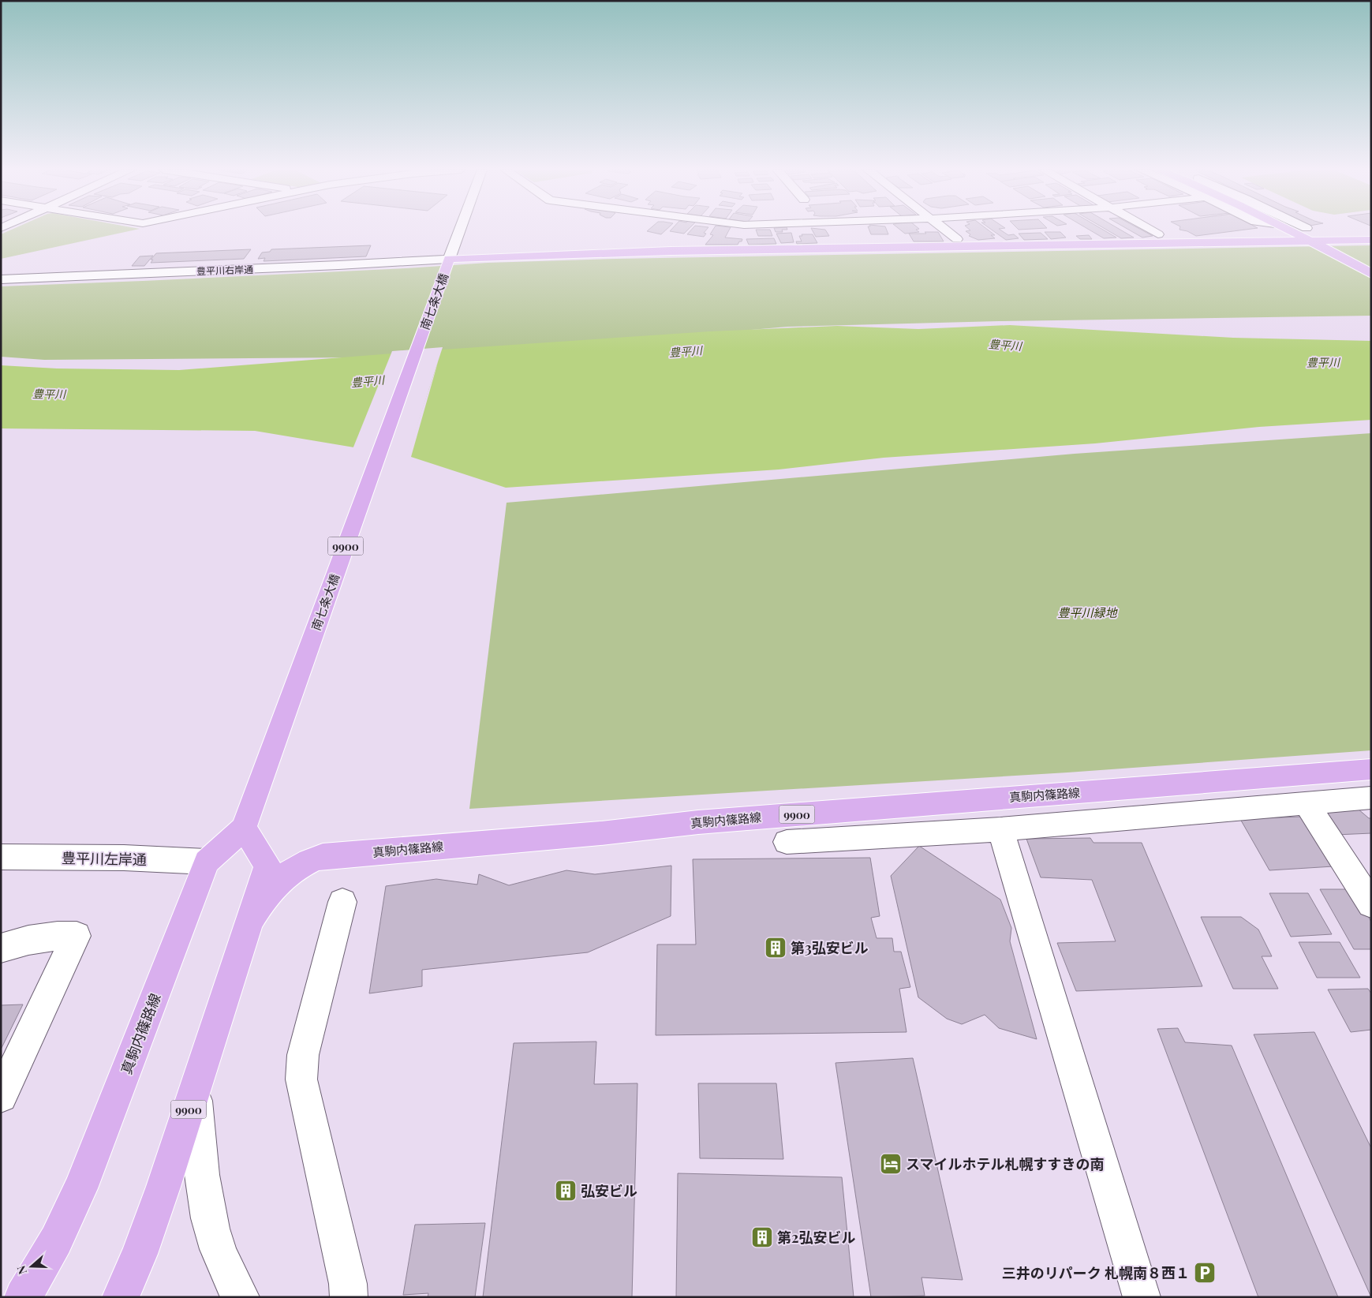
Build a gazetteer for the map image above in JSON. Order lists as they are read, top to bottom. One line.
{"streets":{"main road":["南七条大橋","9900","真駒内篠路線"],"street":["豊平川右岸通","豊平川左岸通"]},"crossings":[["豊平川右岸通","南七条大橋"],["南七条大橋","真駒内篠路線"],["真駒内篠路線","豊平川左岸通"]],"water":["豊平川"],"parks":["豊平川緑地"],"places":{"building":["第3弘安ビル","弘安ビル","第2弘安ビル"],"hotel":["スマイルホテル札幌すすきの南"],"parking":["三井のリパーク 札幌南８西１"]},"north":"left"}
